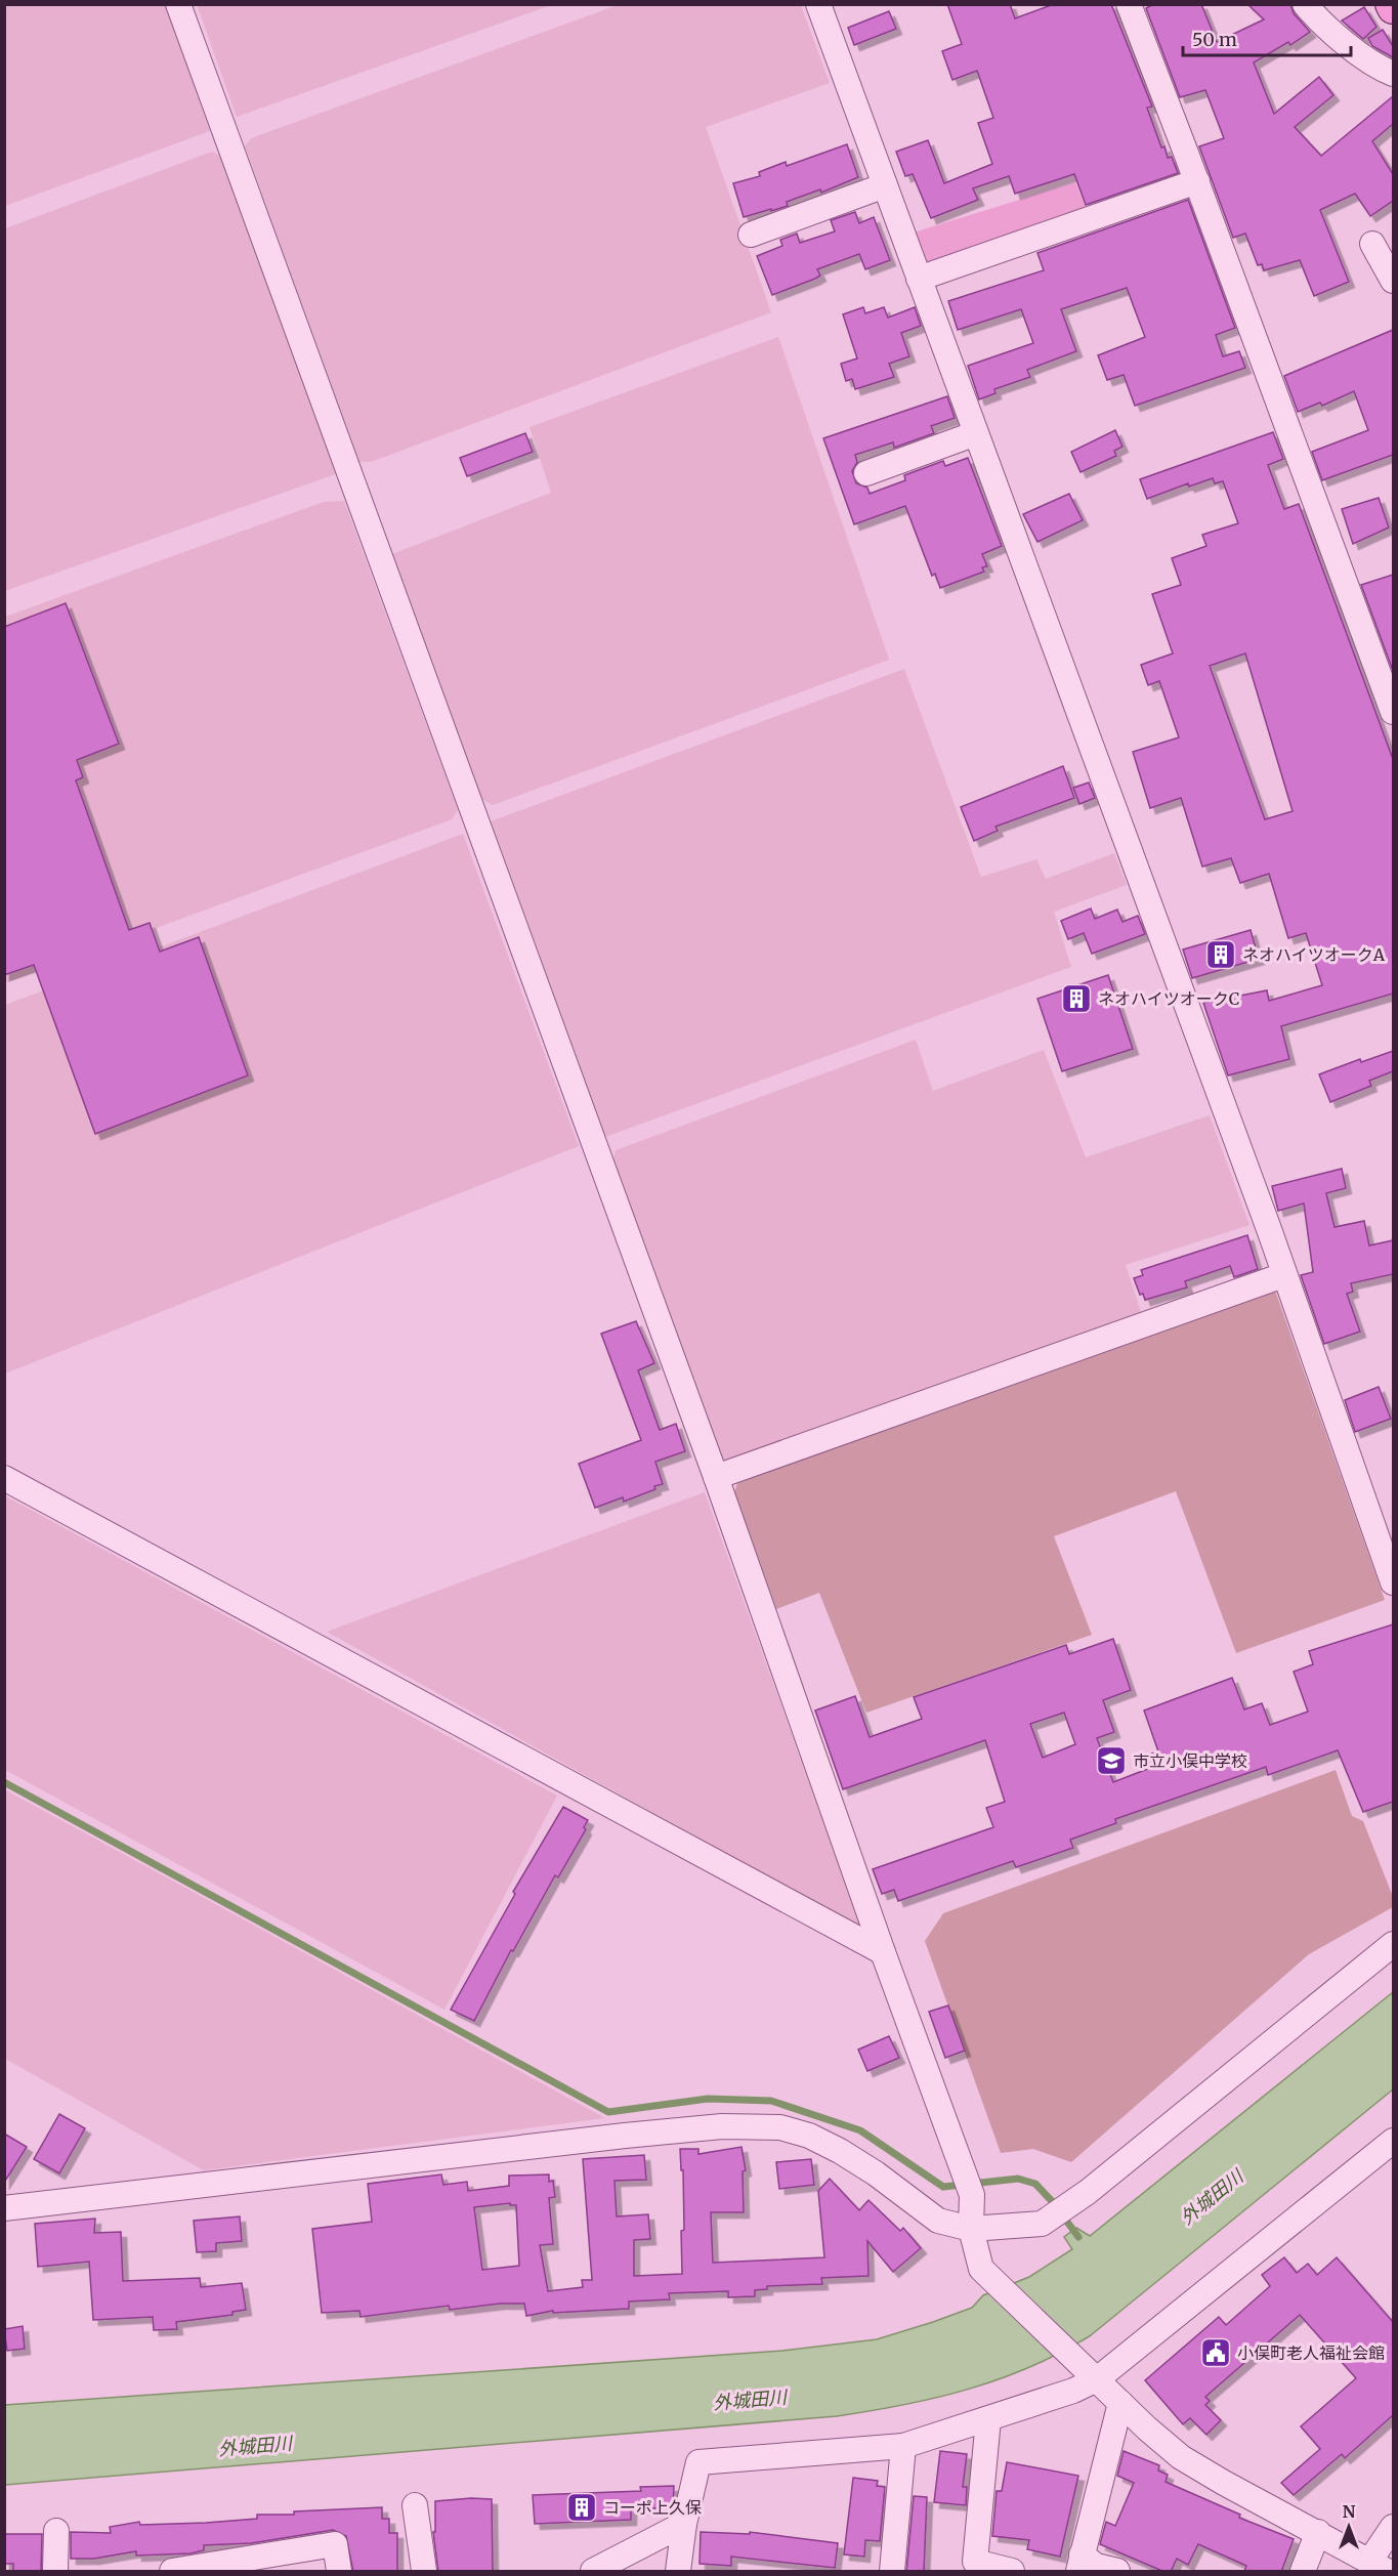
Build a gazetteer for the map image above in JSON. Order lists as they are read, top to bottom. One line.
{"water":["外城田川"],"places":{"building":["ネオハイツオークA","ネオハイツオークC","コーポ上久保"],"school or university":["市立小俣中学校"],"public building":["小俣町老人福祉会館"]},"scale_bar":"50 m","north":"top"}
